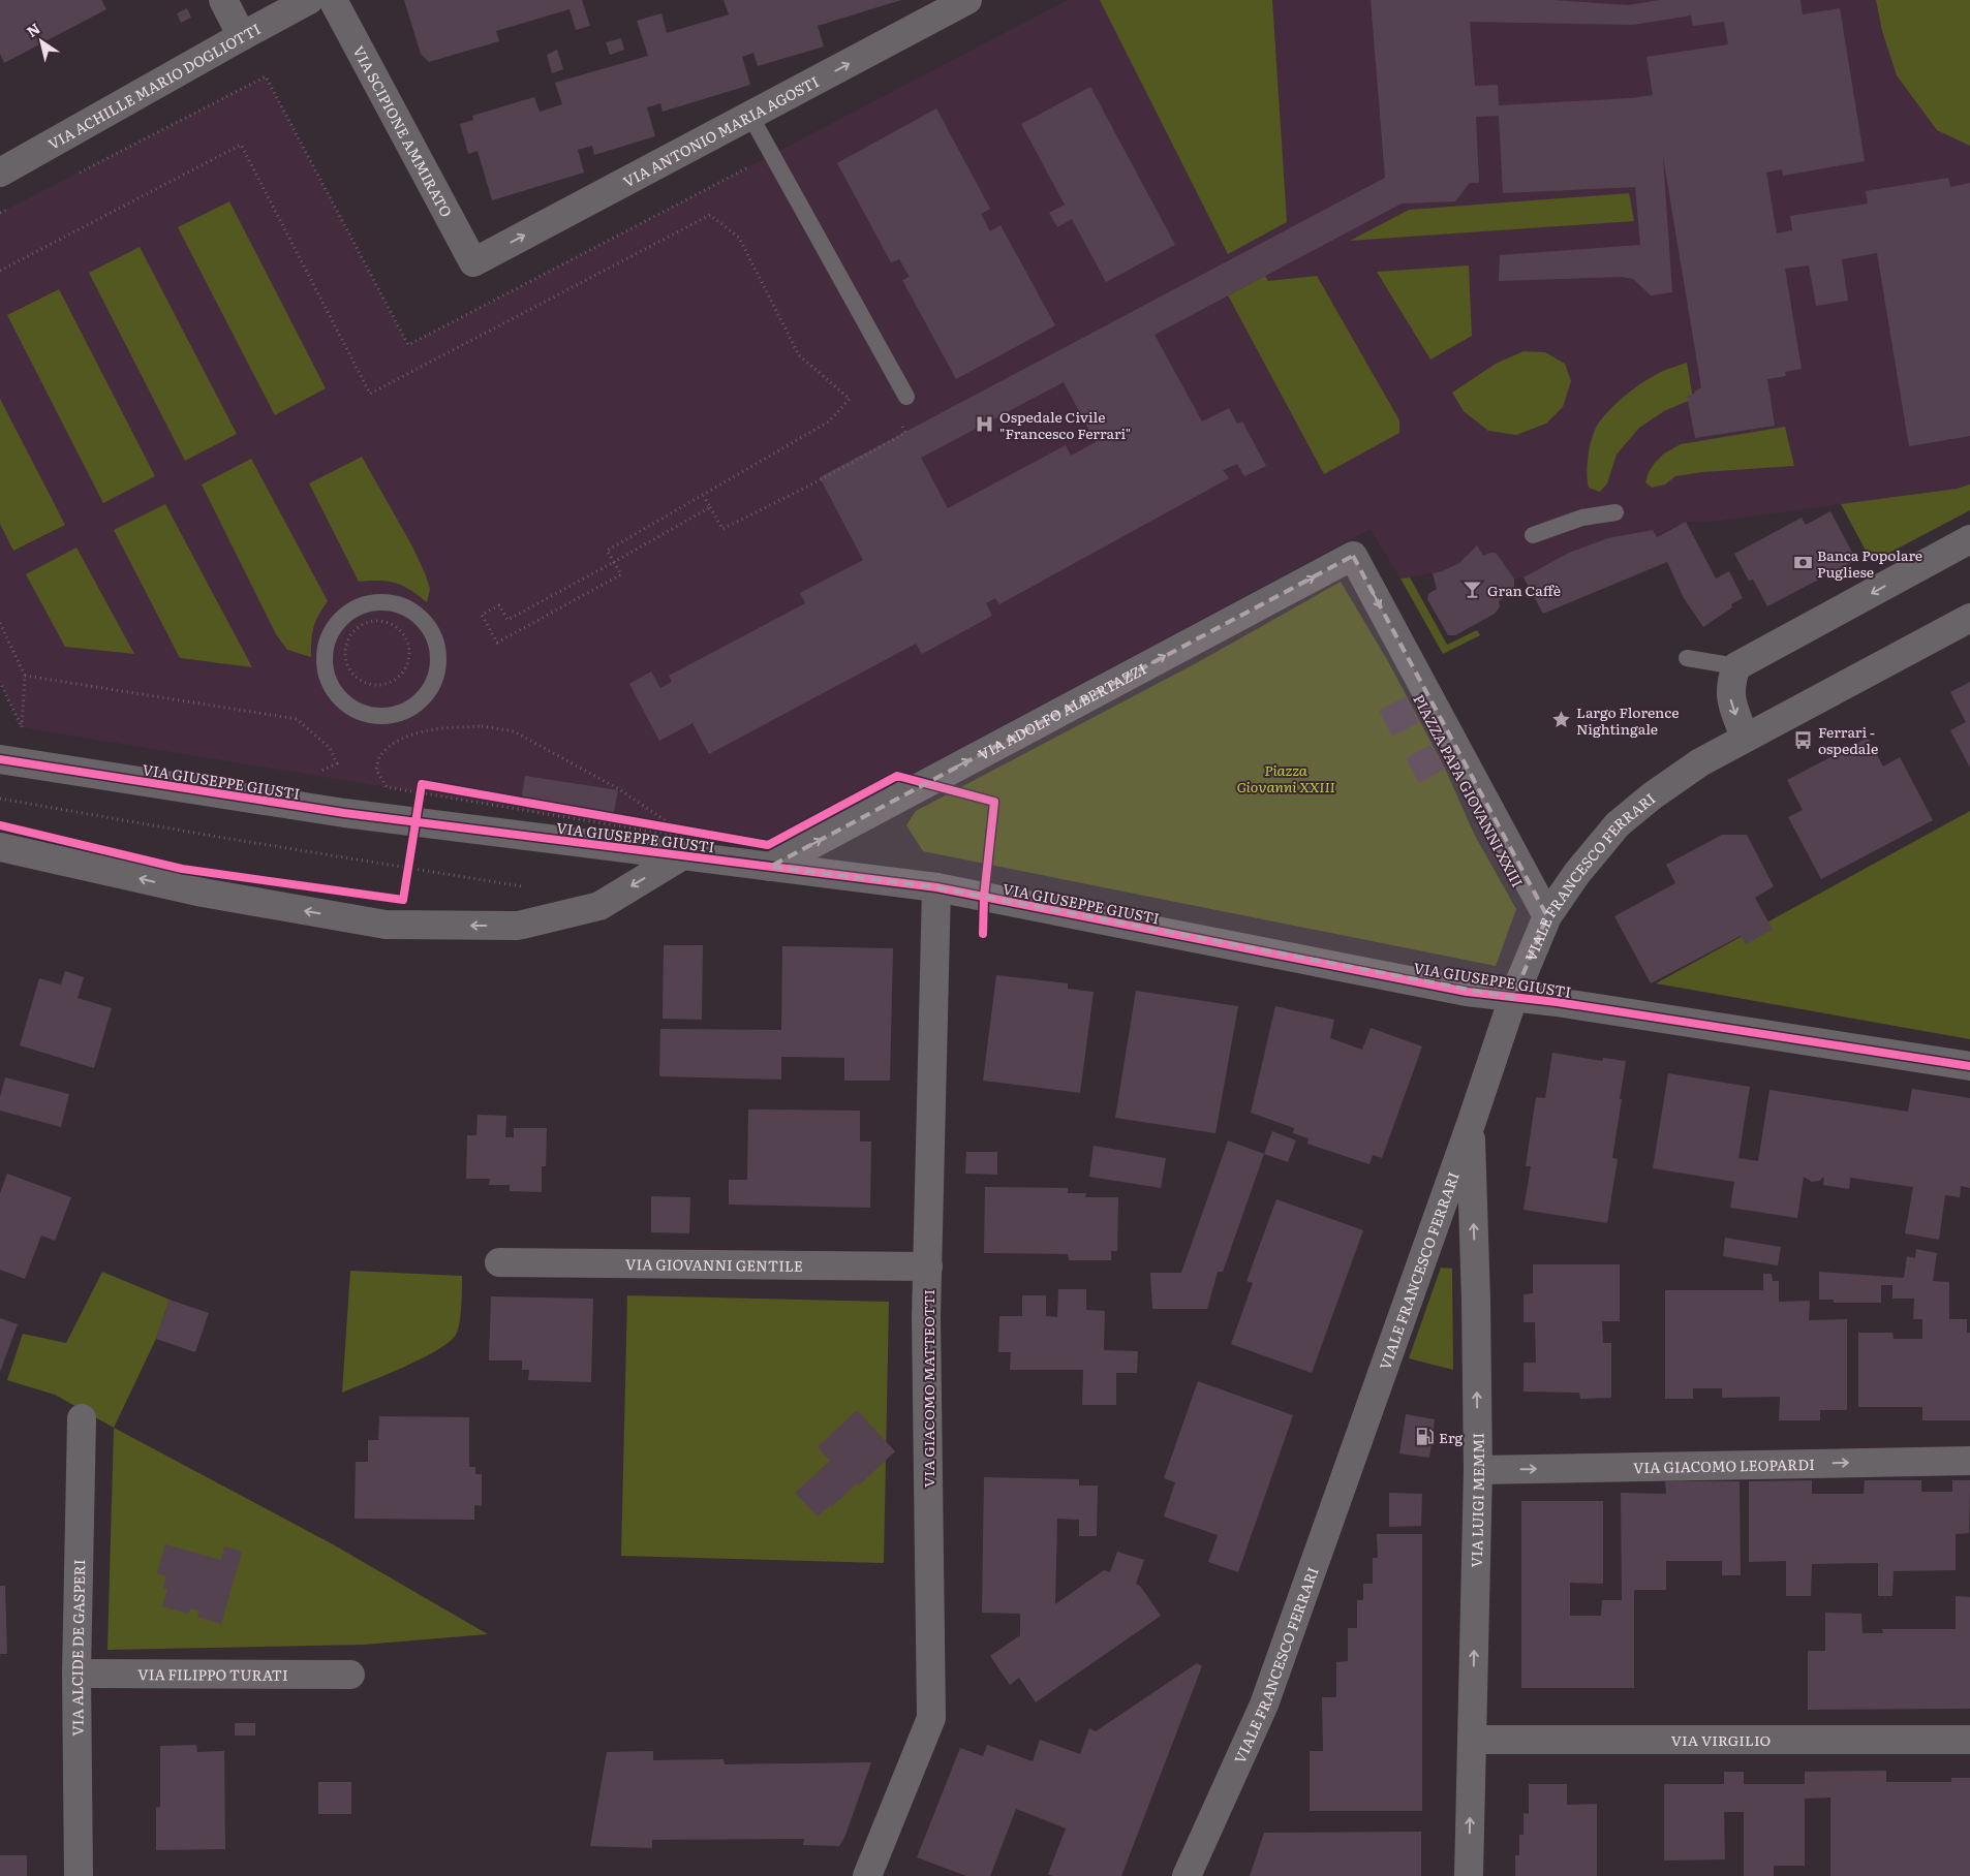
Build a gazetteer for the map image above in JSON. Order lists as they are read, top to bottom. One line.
{"streets":{"street":["VIA ACHILLE MARIO DOGLIOTTI","VIA SCIPIONE AMMIRATO","VIA ANTONIO MARIA AGOSTI","VIA ADOLFO ALBERTAZZI","VIA GIUSEPPE GIUSTI","VIALE FRANCESCO FERRARI","VIA GIOVANNI GENTILE","VIA GIACOMO MATTEOTTI","VIA GIACOMO LEOPARDI","VIA LUIGI MEMMI","VIA ALCIDE DE GASPERI","VIA FILIPPO TURATI","VIA VIRGILIO"]},"crossings":[["VIA SCIPIONE AMMIRATO","VIA ANTONIO MARIA AGOSTI"],["VIA ADOLFO ALBERTAZZI","VIA GIUSEPPE GIUSTI"],["VIA ADOLFO ALBERTAZZI","VIALE FRANCESCO FERRARI"],["VIA GIUSEPPE GIUSTI","VIALE FRANCESCO FERRARI"],["VIA GIUSEPPE GIUSTI","VIA GIACOMO MATTEOTTI"],["VIALE FRANCESCO FERRARI","VIA LUIGI MEMMI"],["VIA GIOVANNI GENTILE","VIA GIACOMO MATTEOTTI"],["VIA GIACOMO LEOPARDI","VIA LUIGI MEMMI"],["VIA LUIGI MEMMI","VIA VIRGILIO"],["VIA ALCIDE DE GASPERI","VIA FILIPPO TURATI"]],"one_way":["VIA ANTONIO MARIA AGOSTI","VIA GIACOMO LEOPARDI","VIA LUIGI MEMMI"],"parks":["Piazza Giovanni XXIII"],"places":{"hospital":["Ospedale Civile \"Francesco Ferrari\""],"bank":["Banca Popolare Pugliese"],"bar":["Gran Caffè"],"place":["Largo Florence Nightingale"],"bus stop":["Ferrari - ospedale"],"fuel station":["Erg"]},"north":"top left"}
